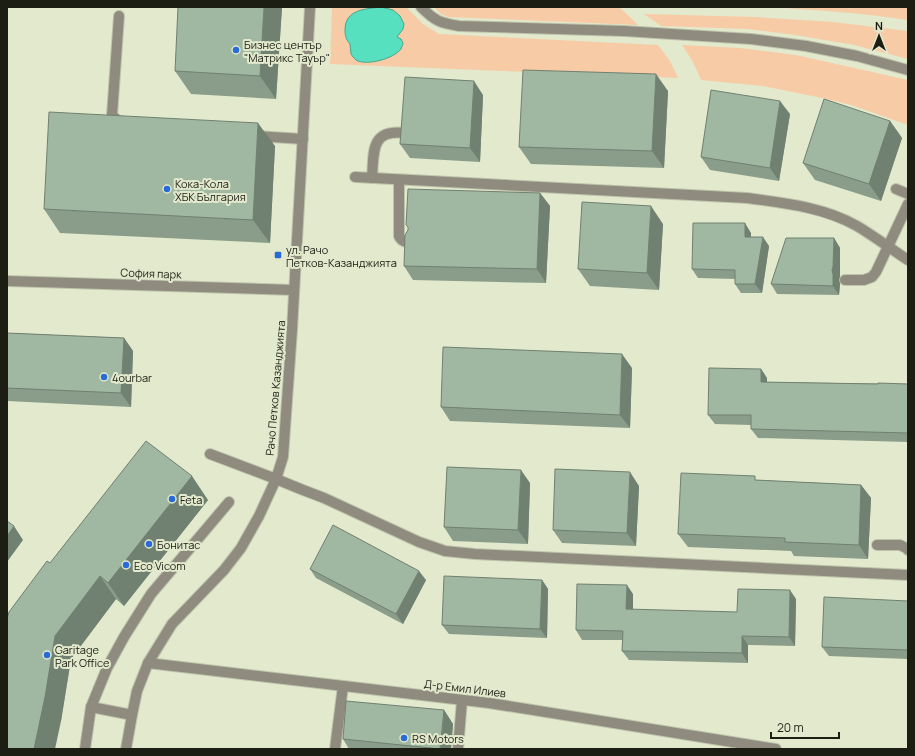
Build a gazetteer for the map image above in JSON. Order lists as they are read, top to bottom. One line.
{"streets":{"street":["София парк","Рачо Петков Казанджията","Д-р Емил Илиев"]},"crossings":[["София парк","Рачо Петков Казанджията"],["Рачо Петков Казанджията","Д-р Емил Илиев"]],"places":{"other":["Бизнес център \"Матрикс Тауър\"","Кока-Кола ХБК България","4ourbar","Feta","Бонитас","Eco Vicom","Garitage Park Office","RS Motors"],"transit":["ул. Рачо Петков-Казанджията"]},"scale_bar":"20 m","north":"top"}
